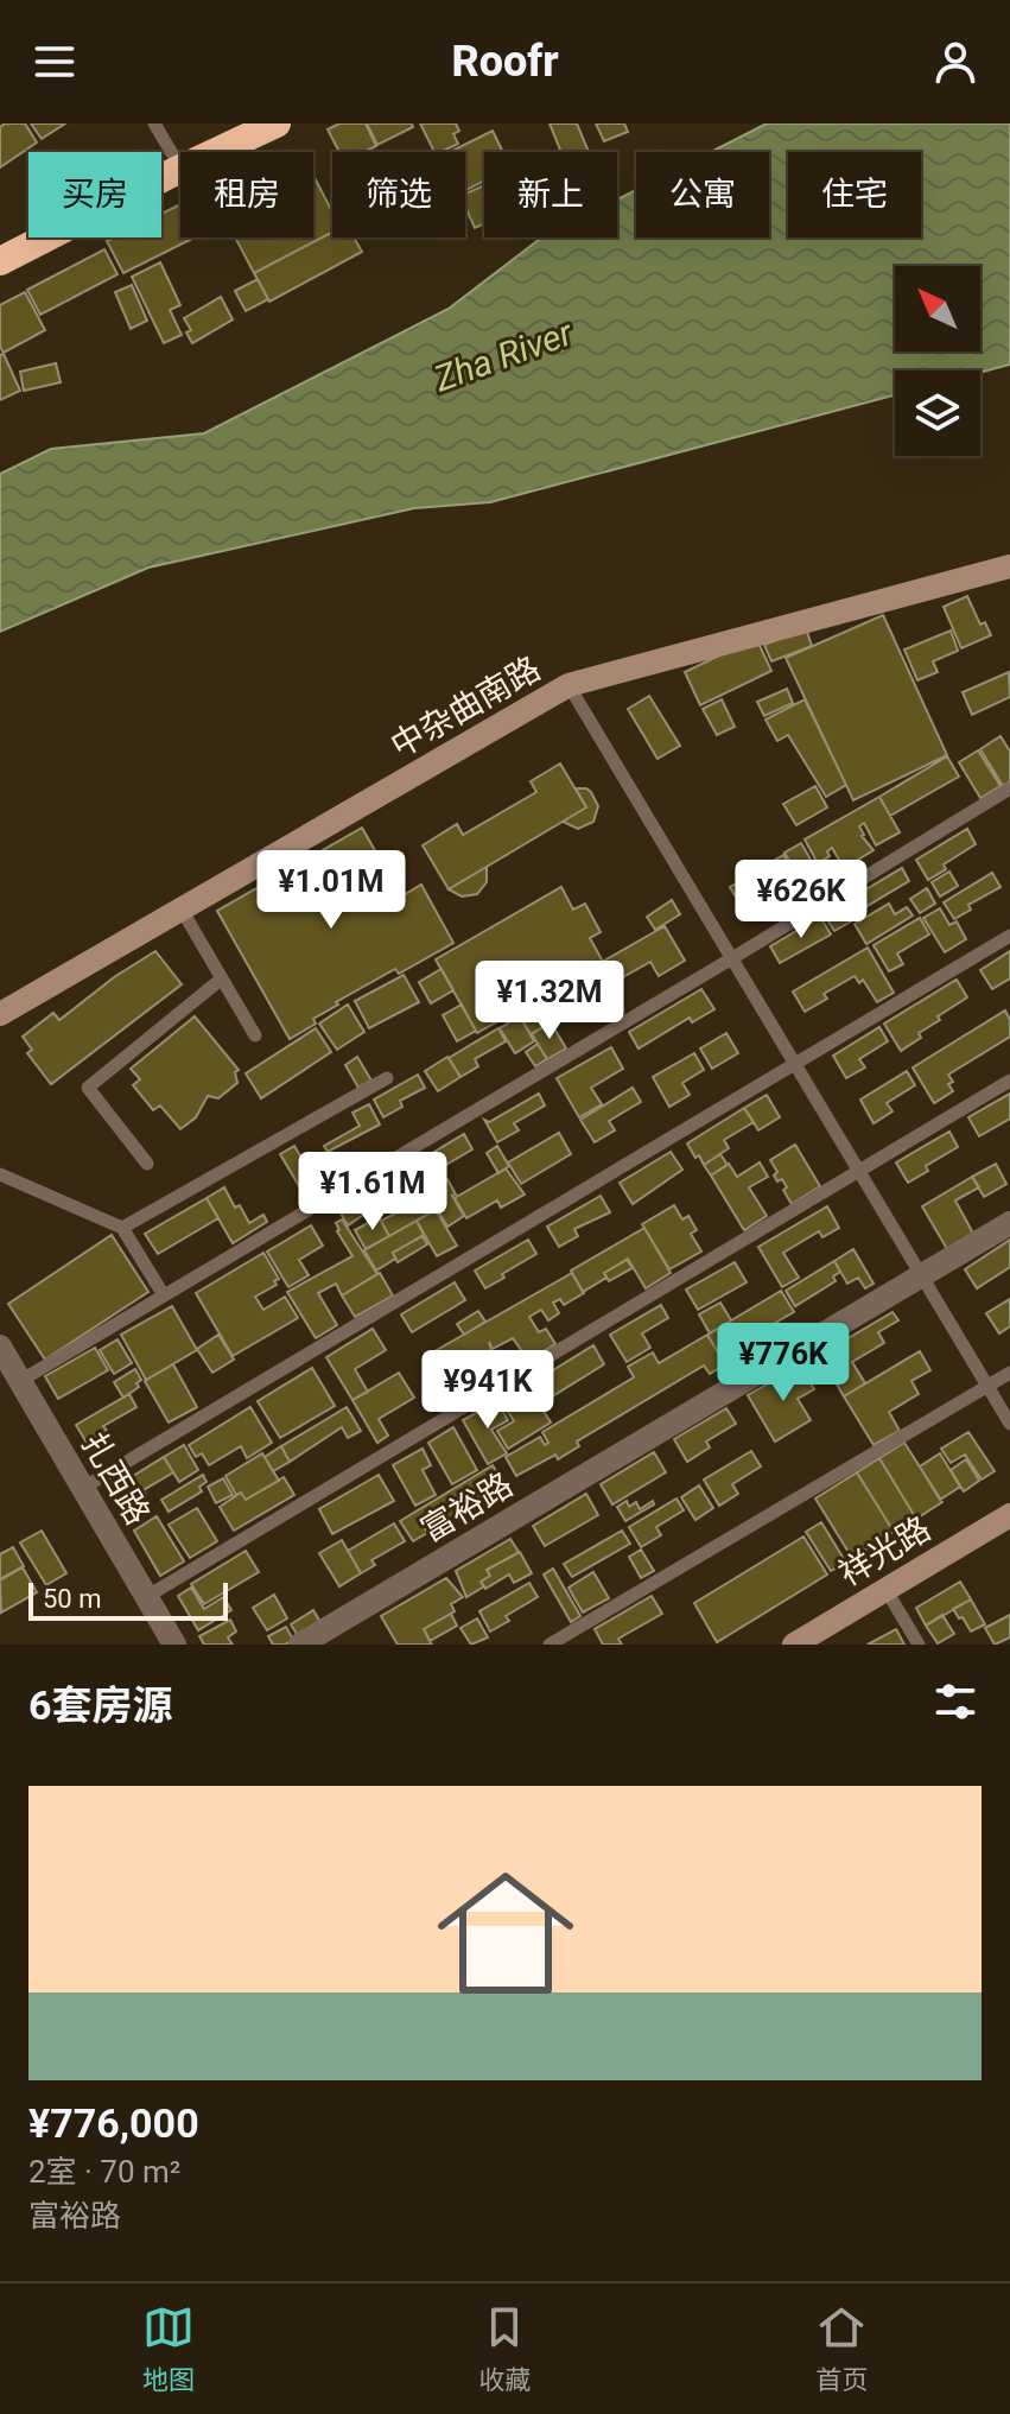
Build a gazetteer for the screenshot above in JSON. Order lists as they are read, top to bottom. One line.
{"streets":{"street":["中杂曲南路","扎西路","富裕路","祥光路"]},"water":["Zha River"],"scale_bar":"50 m","north":"top left","page":{"header":"Roofr","chip":["买房","租房","筛选","新上","公寓","住宅"],"price":["¥1.01M","¥626K","¥1.32M","¥1.61M","¥776K","¥941K"],"scale":"50 m","heading":"6套房源","list":[{"name":"¥776,000","note":"2室 · 70 m² · 富裕路"}],"tabs":["地图","收藏","首页"]}}
